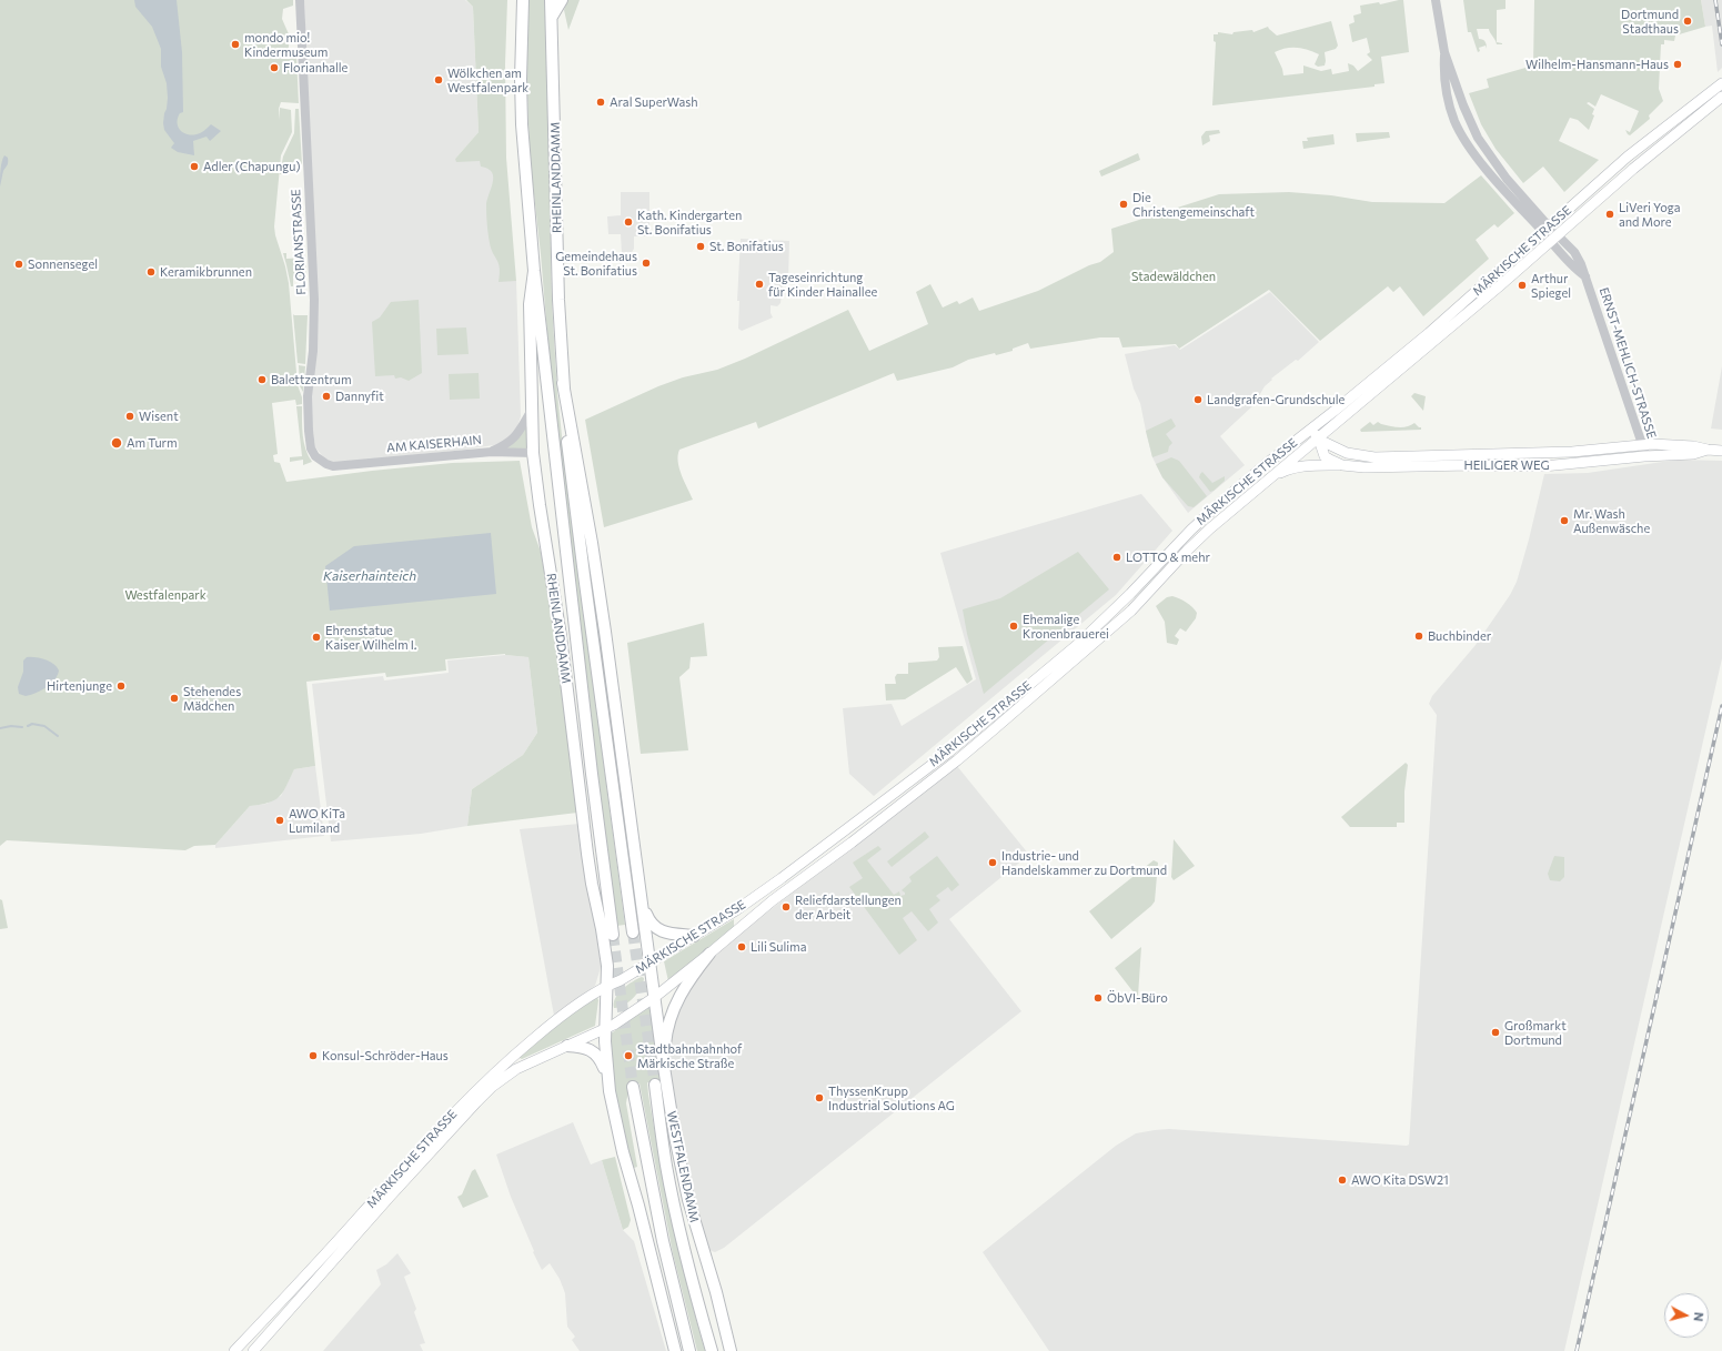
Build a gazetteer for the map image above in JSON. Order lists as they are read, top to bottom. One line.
{"streets":{"main road":["RHEINLANDDAMM","MÄRKISCHE STRASSE","HEILIGER WEG","WESTFALENDAMM"],"street":["FLORIANSTRASSE","ERNST-MEHLICH-STRASSE","AM KAISERHAIN"]},"crossings":[["RHEINLANDDAMM","MÄRKISCHE STRASSE"],["RHEINLANDDAMM","AM KAISERHAIN"],["RHEINLANDDAMM","WESTFALENDAMM"],["FLORIANSTRASSE","AM KAISERHAIN"],["MÄRKISCHE STRASSE","ERNST-MEHLICH-STRASSE"],["MÄRKISCHE STRASSE","HEILIGER WEG"],["MÄRKISCHE STRASSE","WESTFALENDAMM"],["ERNST-MEHLICH-STRASSE","HEILIGER WEG"]],"water":["Kaiserhainteich"],"parks":["Stadewäldchen","Westfalenpark"],"places":["Dortmund Stadthaus","mondo mio! Kindermuseum","Wilhelm-Hansmann-Haus","Florianhalle","Wölkchen am Westfalenpark","Aral SuperWash","Adler (Chapungu)","Die Christengemeinschaft","LiVeri Yoga and More","Kath. Kindergarten St. Bonifatius","St. Bonifatius","Gemeindehaus St. Bonifatius","Sonnensegel","Keramikbrunnen","Tageseinrichtung für Kinder Hainallee","Arthur Spiegel","Balettzentrum","Dannyfit","Landgrafen-Grundschule","Wisent","Am Turm","Mr. Wash Außenwäsche","LOTTO & mehr","Ehemalige Kronenbrauerei","Buchbinder","Ehrenstatue Kaiser Wilhelm I.","Hirtenjunge","Stehendes Mädchen","AWO KiTa Lumiland","Industrie- und Handelskammer zu Dortmund","Reliefdarstellungen der Arbeit","Lili Sulima","ÖbVI-Büro","Großmarkt Dortmund","Konsul-Schröder-Haus","Stadtbahnbahnhof Märkische Straße","ThyssenKrupp Industrial Solutions AG","AWO Kita DSW21"],"north":"right"}
